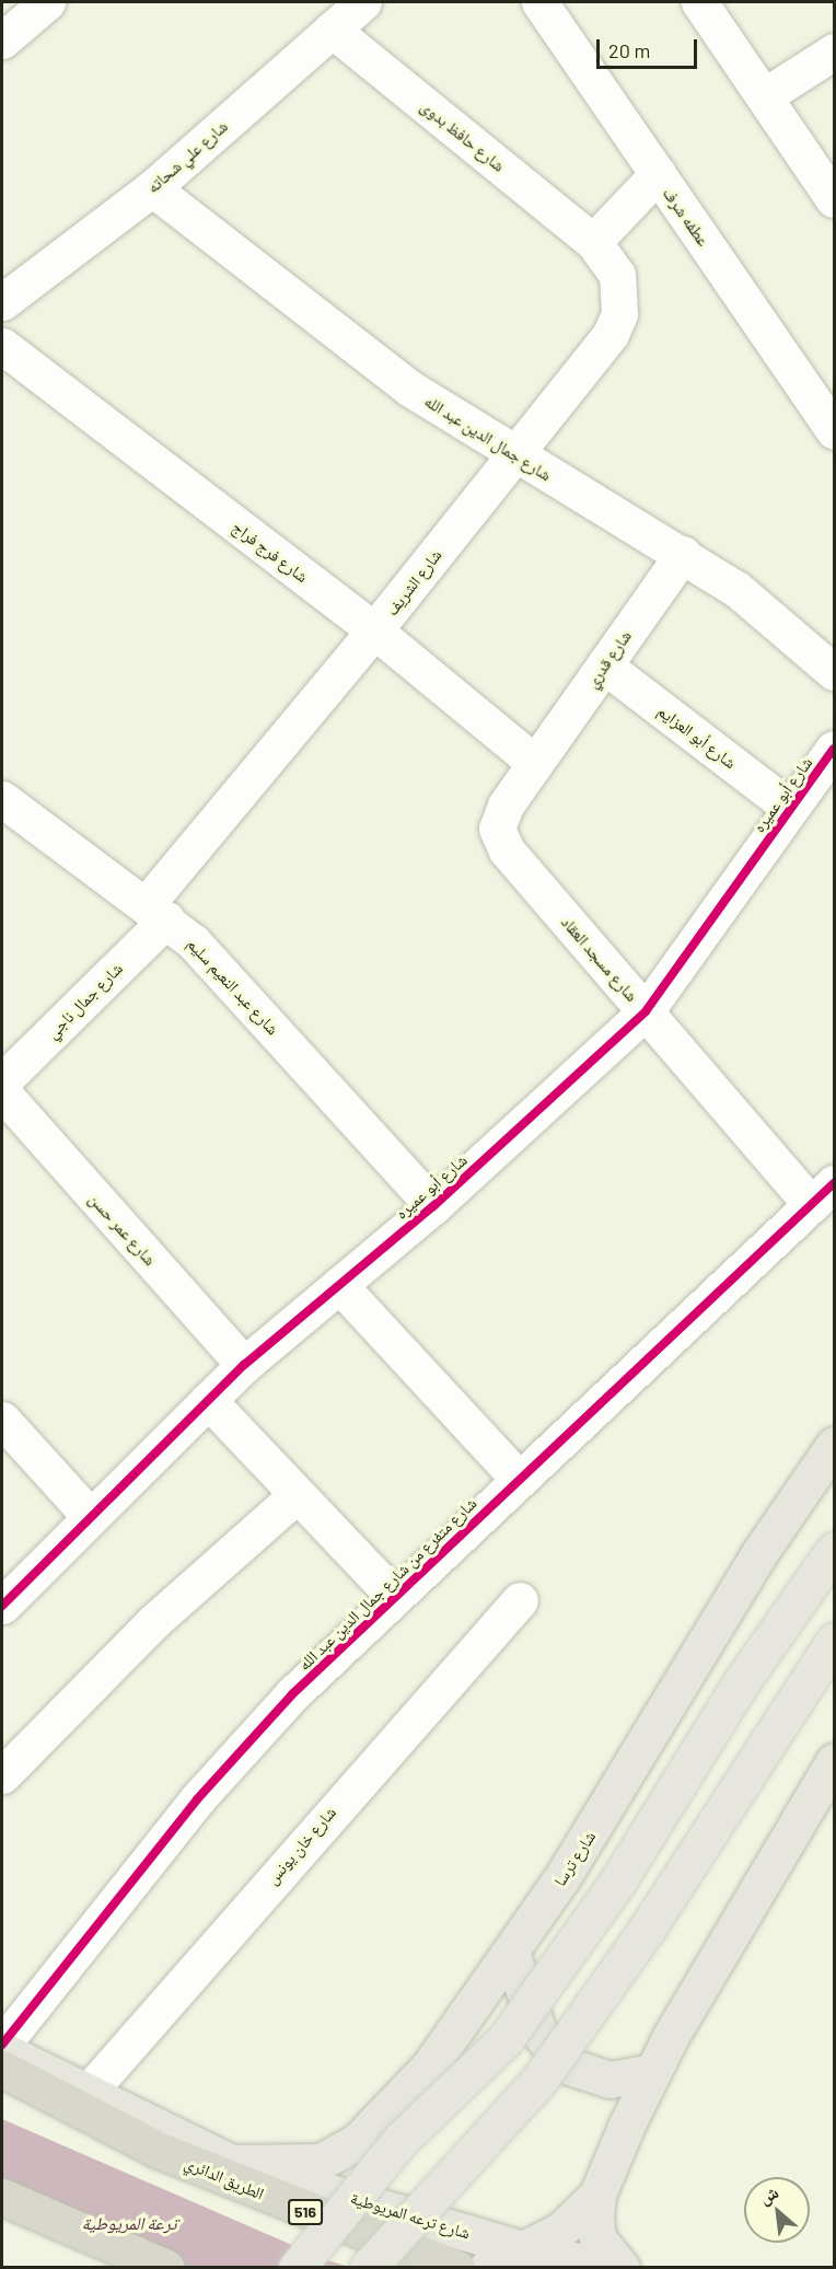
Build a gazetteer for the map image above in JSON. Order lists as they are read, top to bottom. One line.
{"streets":{"highway":["الطريق الدائري","516"],"main road":["شارع ترسا","شارع ترعه المريوطية"],"street":["شارع حافظ بدوى","شارع علي شحاته","عطفه شرف","شارع جمال الدين عبد الله","شارع فرج فراج","شارع الشريف","شارع قدري","شارع أبو العزايم","شارع أبو عميره","شارع مسجد العقاد","شارع عبد النعيم سليم","شارع جمال ناجي","شارع عمر حسن","شارع متفرع من شارع جمال الدين عبد الله","شارع خان يونس"]},"crossings":[["شارع حافظ بدوى","شارع علي شحاته"],["شارع حافظ بدوى","شارع الشريف"],["شارع علي شحاته","شارع جمال الدين عبد الله"],["شارع جمال الدين عبد الله","شارع الشريف"],["شارع جمال الدين عبد الله","شارع قدري"],["شارع فرج فراج","شارع الشريف"],["شارع فرج فراج","شارع قدري"],["شارع فرج فراج","شارع مسجد العقاد"],["شارع الشريف","شارع عبد النعيم سليم"],["شارع الشريف","شارع جمال ناجي"],["شارع قدري","شارع أبو العزايم"],["شارع قدري","شارع مسجد العقاد"],["شارع أبو العزايم","شارع أبو عميره"],["شارع أبو عميره","شارع مسجد العقاد"],["شارع أبو عميره","شارع عبد النعيم سليم"],["شارع أبو عميره","شارع عمر حسن"],["شارع مسجد العقاد","شارع متفرع من شارع جمال الدين عبد الله"],["شارع عبد النعيم سليم","شارع جمال ناجي"],["شارع خان يونس","شارع ترعه المريوطية"],["شارع ترسا","شارع ترعه المريوطية"]],"water":["ترعة المريوطية"],"scale_bar":"20 m","north":"top left"}
